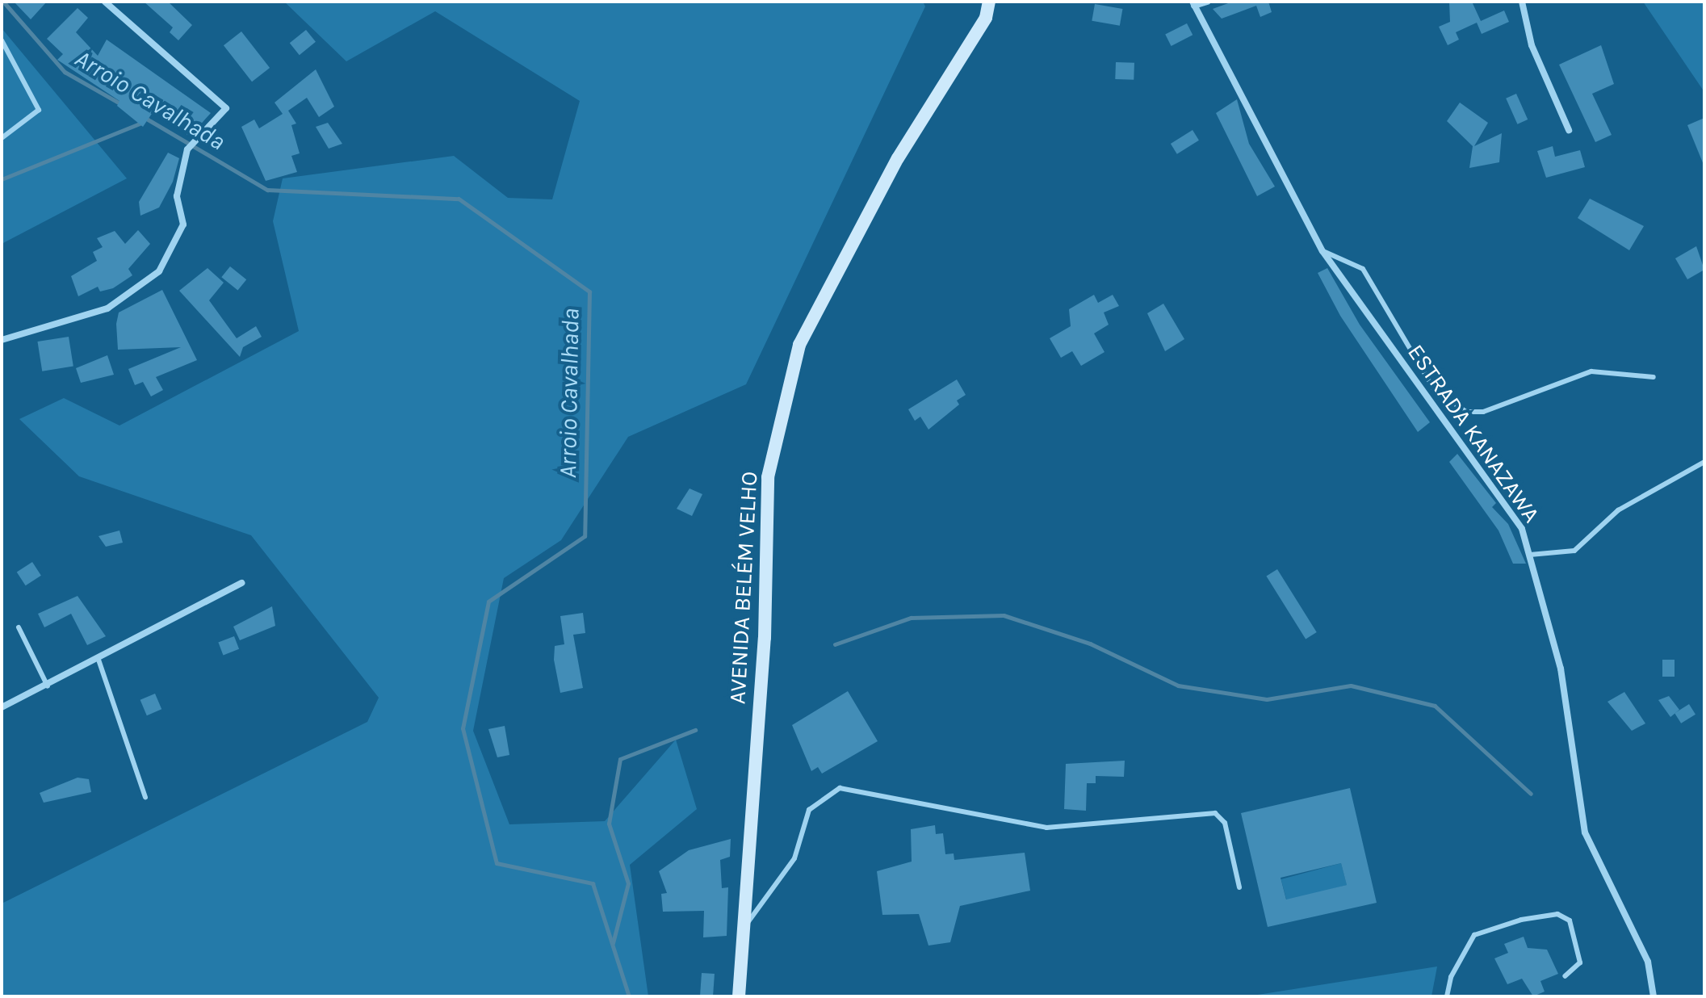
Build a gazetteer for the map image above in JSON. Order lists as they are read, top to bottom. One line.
{"streets":{"main road":["AVENIDA BELÉM VELHO"],"street":["ESTRADA KANAZAWA"]},"water":["Arroio Cavalhada"]}
